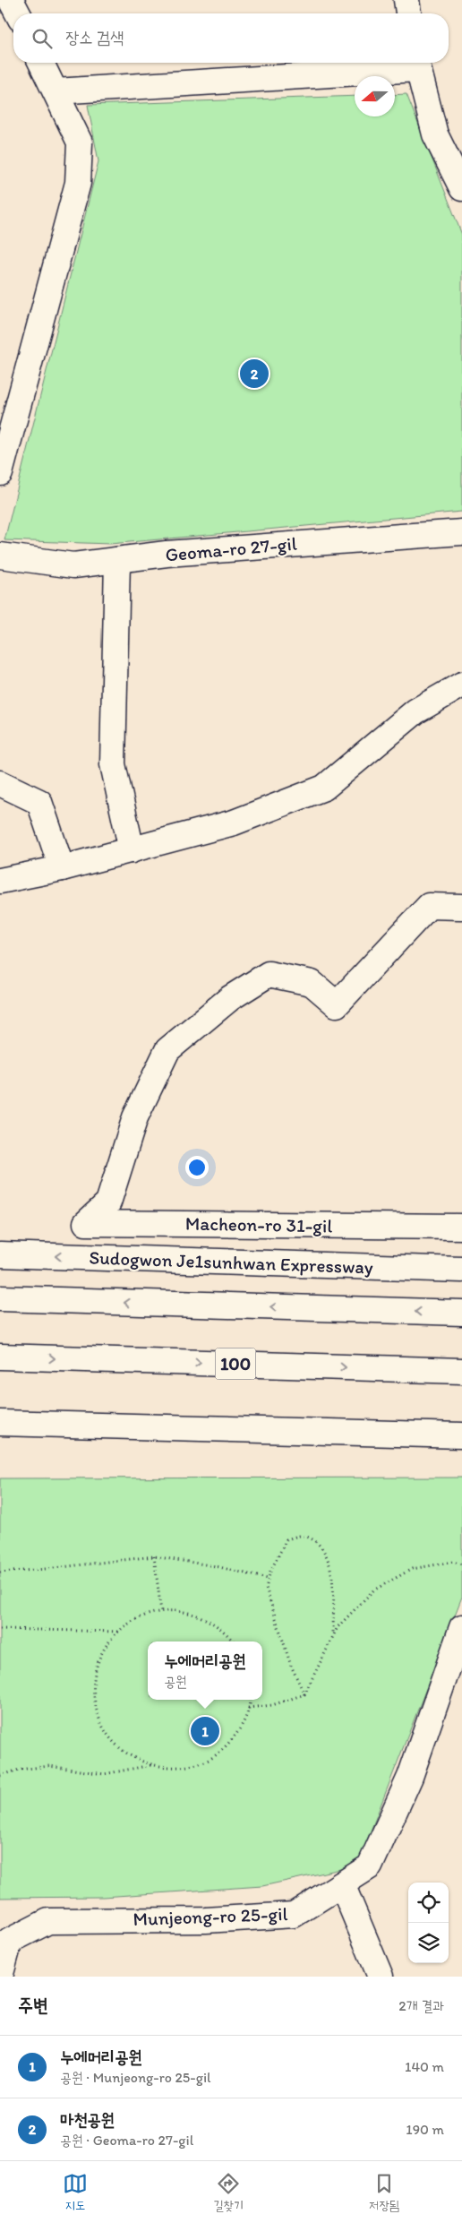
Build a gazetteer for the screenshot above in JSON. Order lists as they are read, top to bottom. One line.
{"streets":{"main road":["Geoma-ro 27-gil","Macheon-ro 31-gil","Sudogwon Je1sunhwan Expressway","100","Munjeong-ro 25-gil"]},"north":"left","page":{"search":"장소 검색","pins":["2","1"],"popup":["누에머리공원","공원"],"heading":["주변","2개 결과"],"list":[{"mark":"1","name":"누에머리공원","note":"공원 · Munjeong-ro 25-gil","value":"140 m"},{"mark":"2","name":"마천공원","note":"공원 · Geoma-ro 27-gil","value":"190 m"}],"nav":["지도","길찾기","저장됨"]}}
